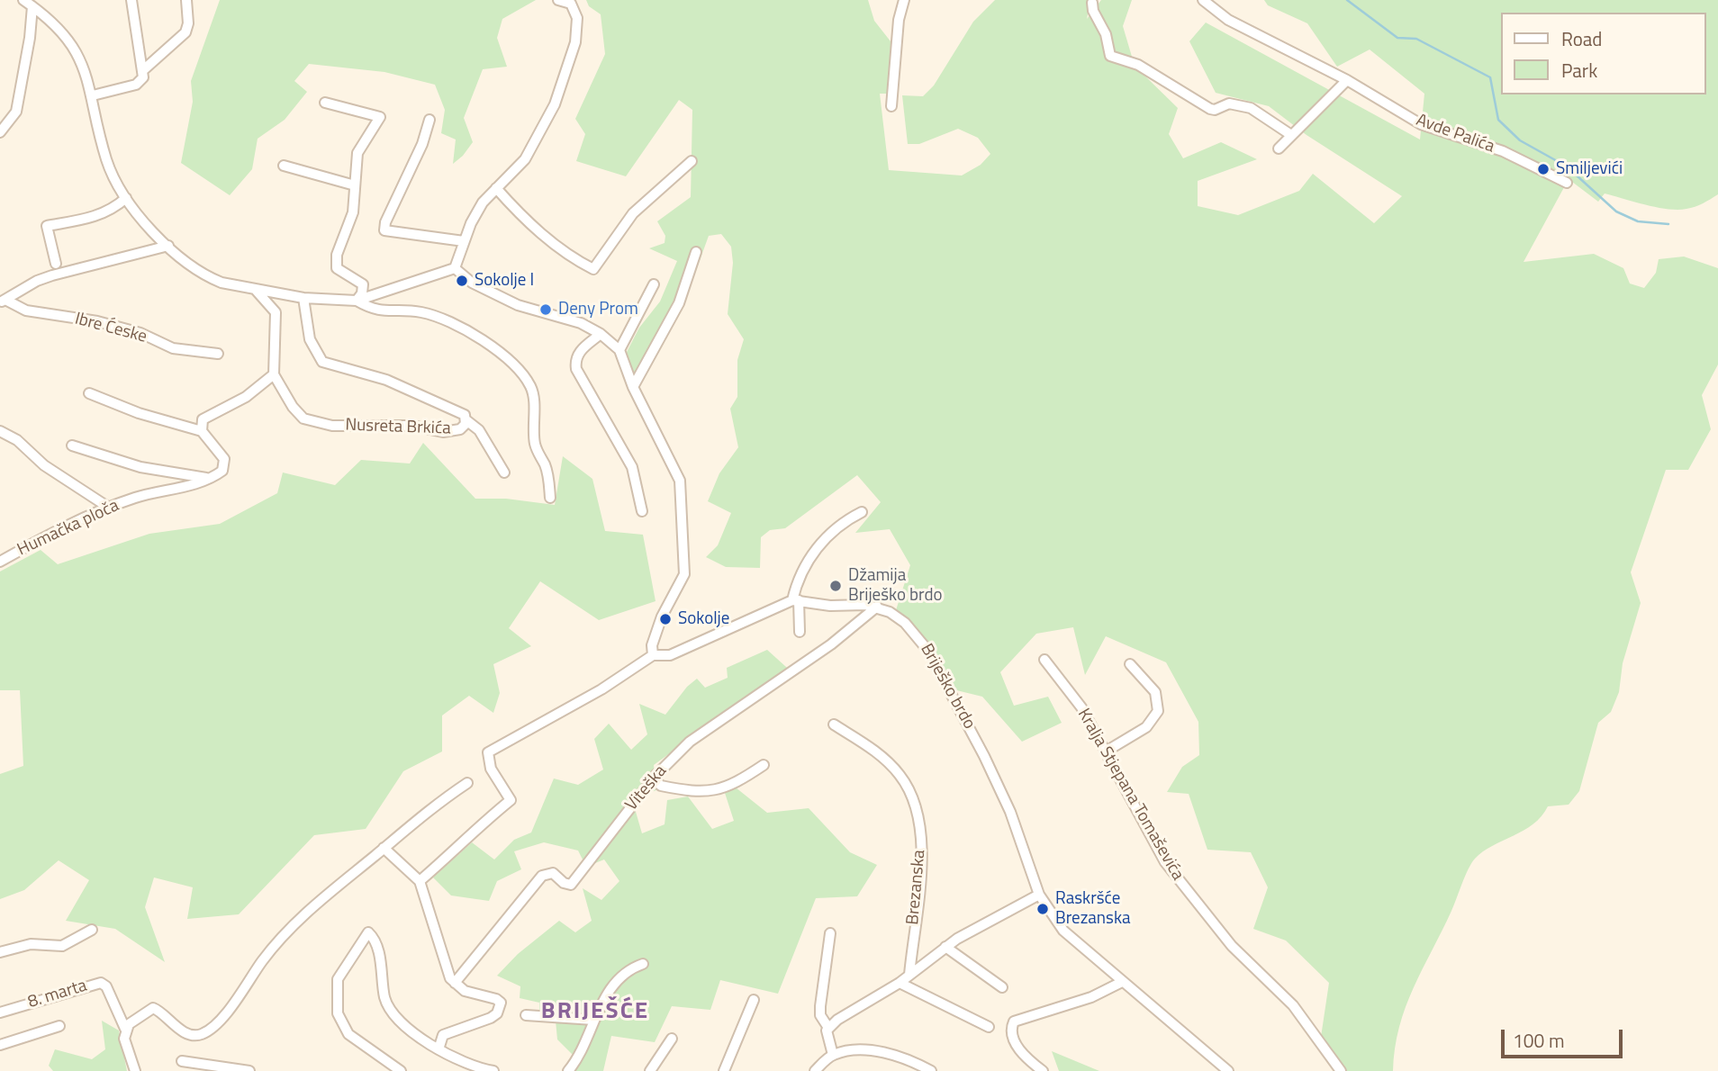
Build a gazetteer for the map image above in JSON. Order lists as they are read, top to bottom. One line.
{"streets":{"street":["Avde Palića","Ibre Ćeske","Nusreta Brkića","Humačka ploča","Briješko brdo","Viteška","Kralja Stjepana Tomaševića","Brezanska","8. marta"]},"crossings":[["Briješko brdo","Viteška"]],"districts":["BRIJEŠĆE"],"places":["Smiljevići","Sokolje I","Deny Prom","Džamija Briješko brdo","Sokolje","Raskršće Brezanska"],"legend":["Road","Park"],"scale_bar":"100 m"}
